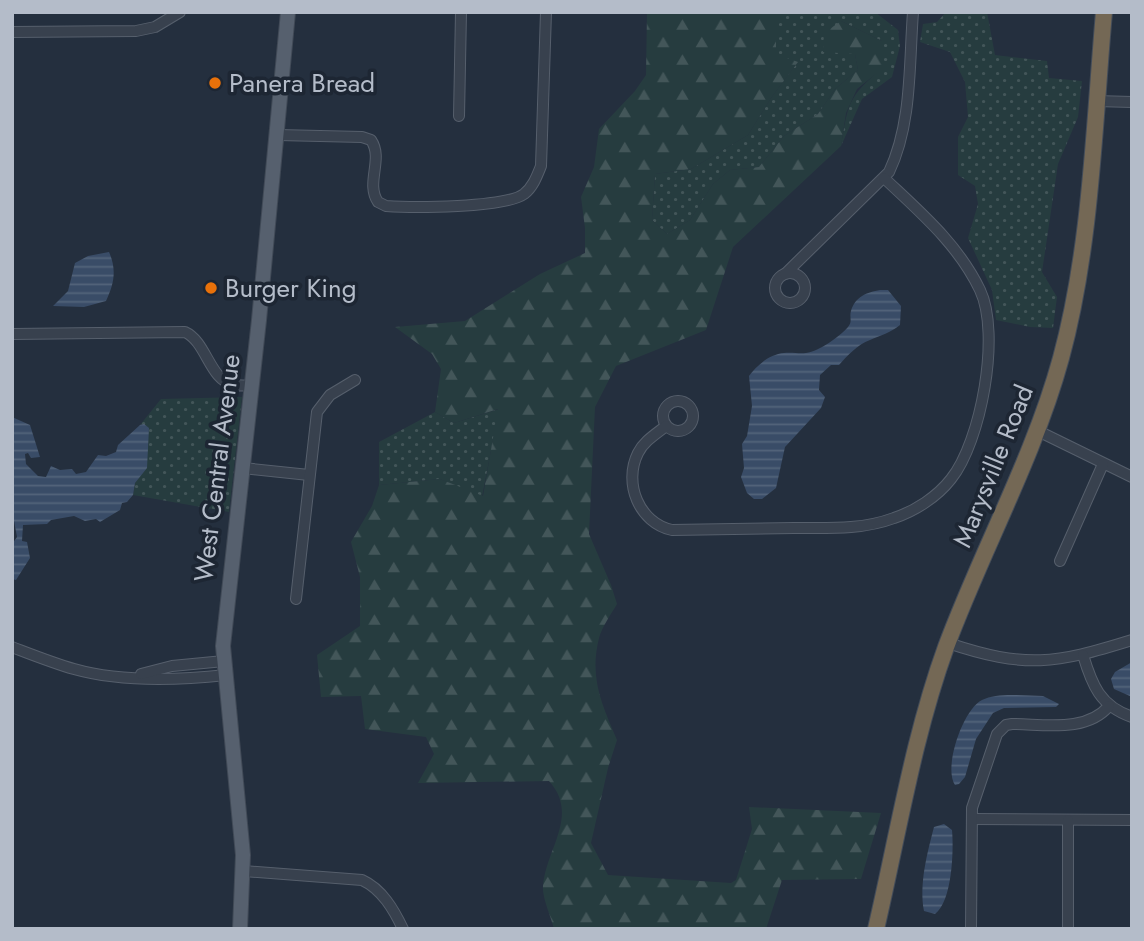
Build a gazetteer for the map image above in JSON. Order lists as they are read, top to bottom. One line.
{"streets":{"highway":["Marysville Road"],"main road":["West Central Avenue"]},"places":["Panera Bread","Burger King"]}
